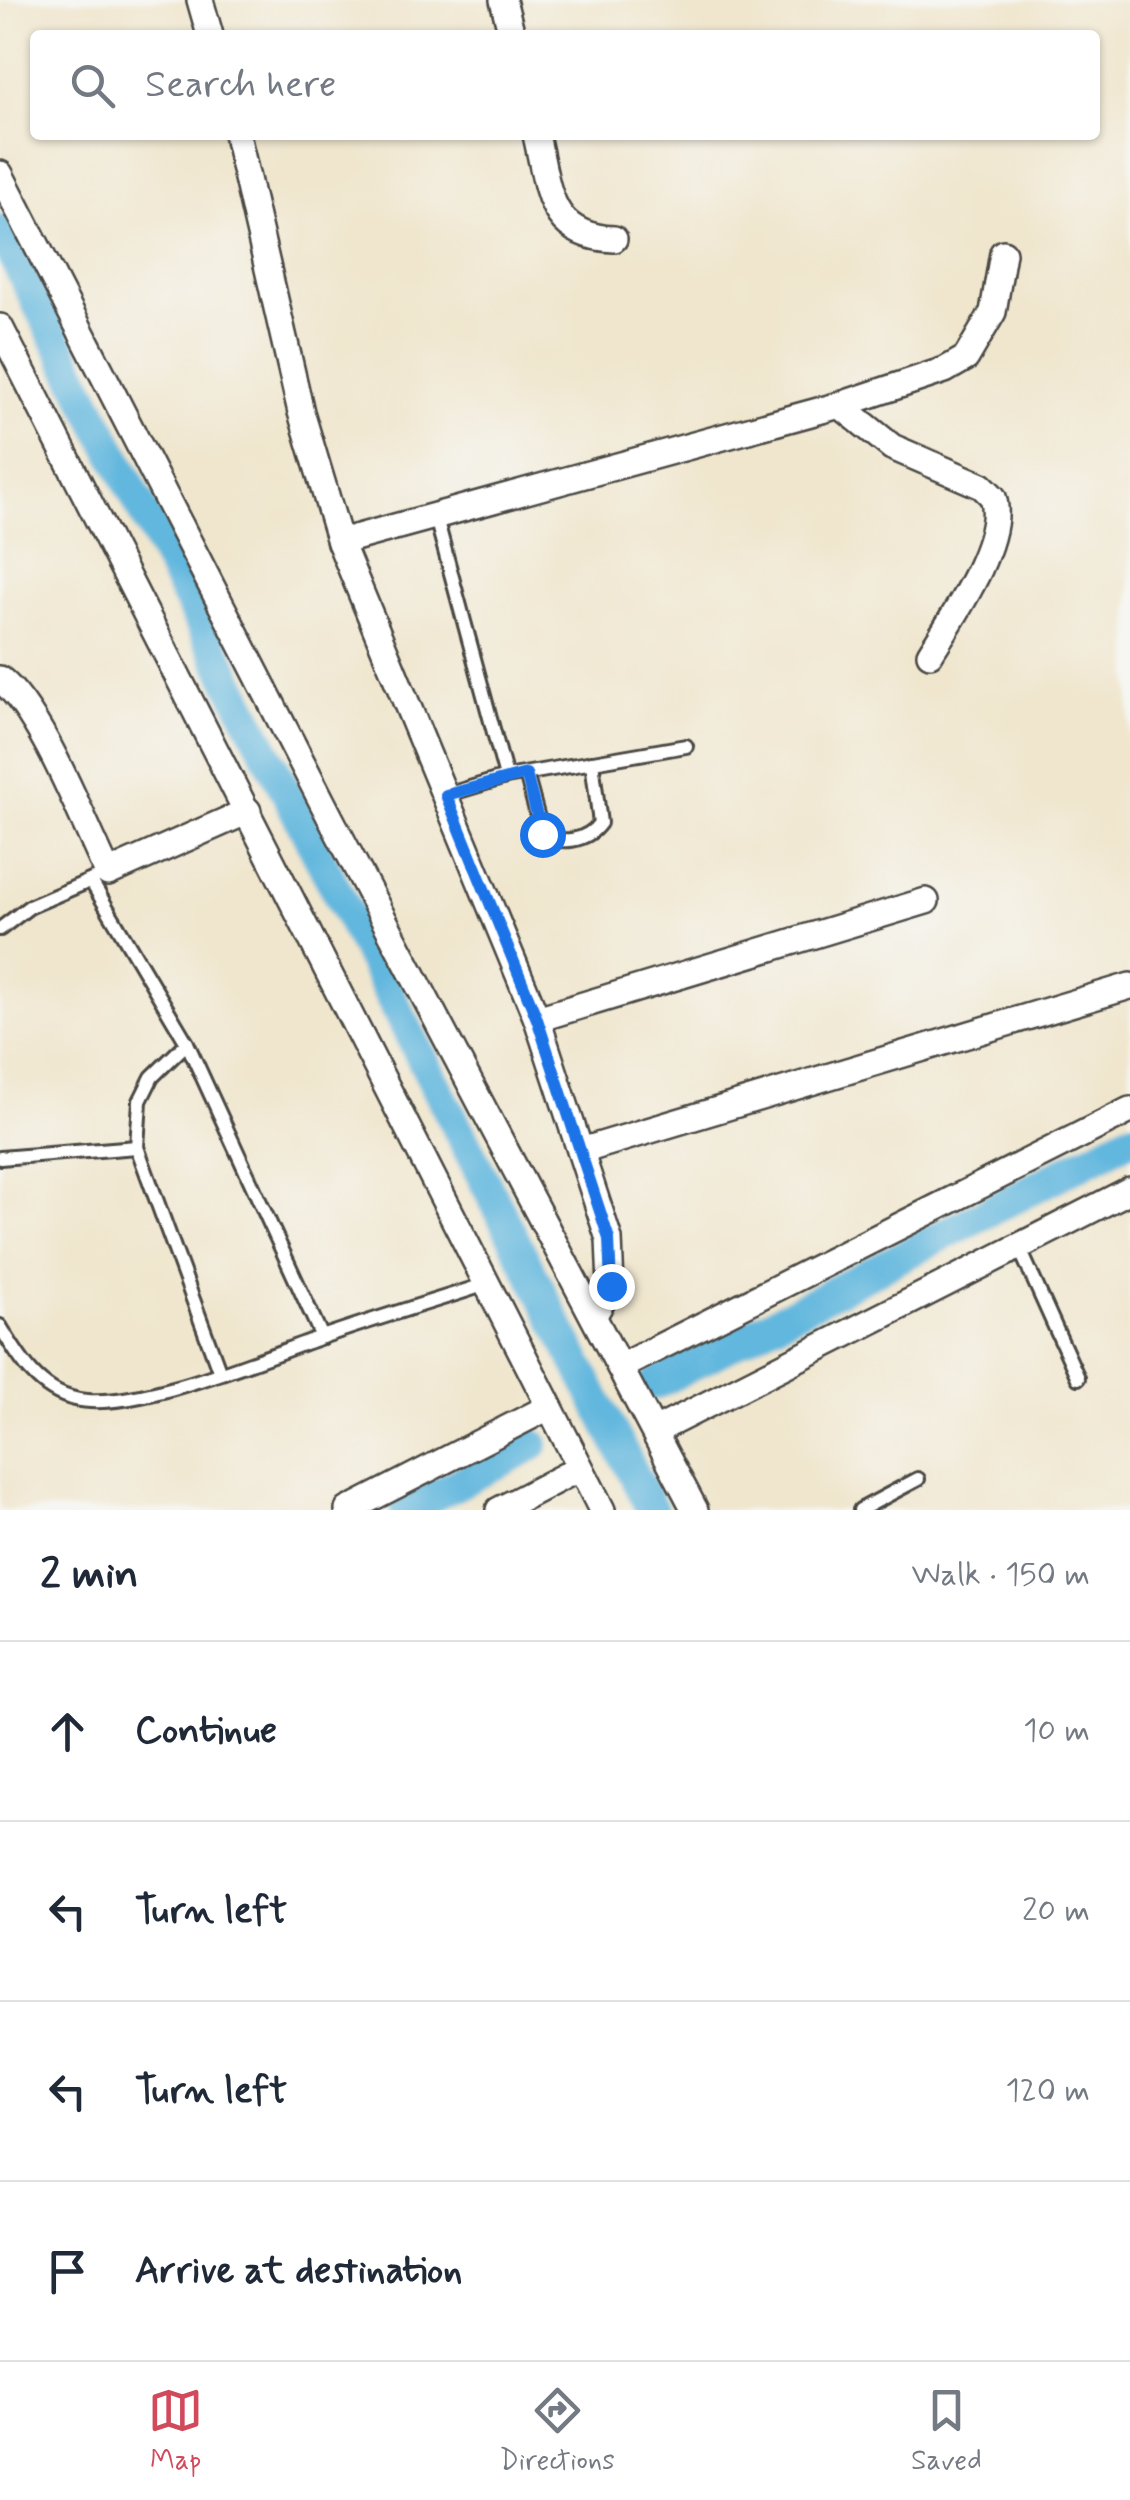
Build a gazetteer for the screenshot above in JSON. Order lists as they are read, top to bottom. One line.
{"page":{"search":"Search here","heading":["2 min","Walk · 150 m"],"list":[["Continue","10 m"],["Turn left","20 m"],["Turn left","120 m"],"Arrive at destination"],"nav":["Map","Directions","Saved"]}}
